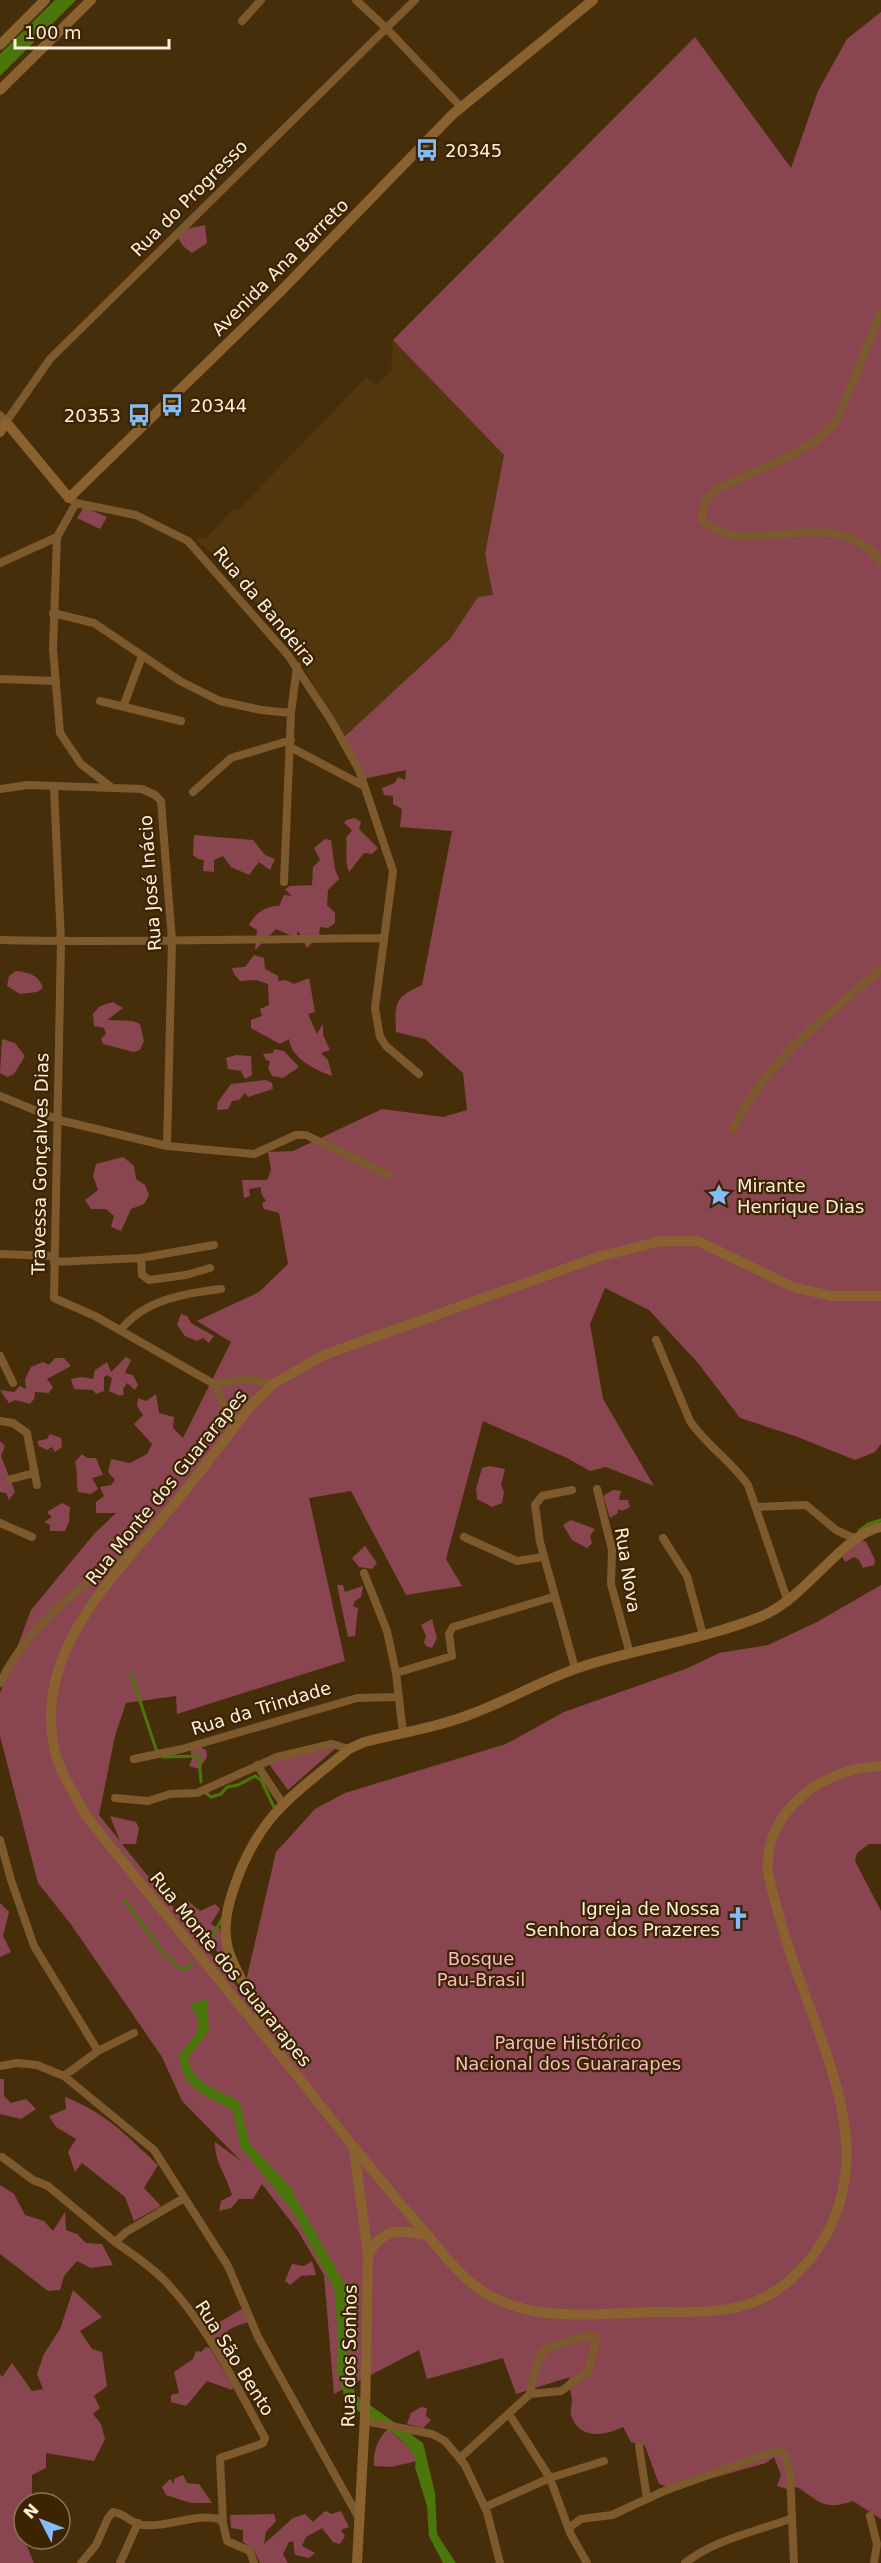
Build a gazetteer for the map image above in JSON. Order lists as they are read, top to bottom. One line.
{"streets":{"main road":["Avenida Ana Barreto","Rua Monte dos Guararapes","Rua dos Sonhos"],"street":["Rua do Progresso","Rua da Bandeira","Rua José Inácio","Travessa Gonçalves Dias","Rua Nova","Rua da Trindade","Rua São Bento"]},"crossings":[["Avenida Ana Barreto","Rua da Bandeira"],["Rua Monte dos Guararapes","Rua dos Sonhos"]],"parks":["Bosque Pau-Brasil","Parque Histórico Nacional dos Guararapes"],"places":{"bus stop":["20345","20344","20353"],"place":["Mirante Henrique Dias"],"church":["Igreja de Nossa Senhora dos Prazeres"]},"scale_bar":"100 m","north":"top left"}
